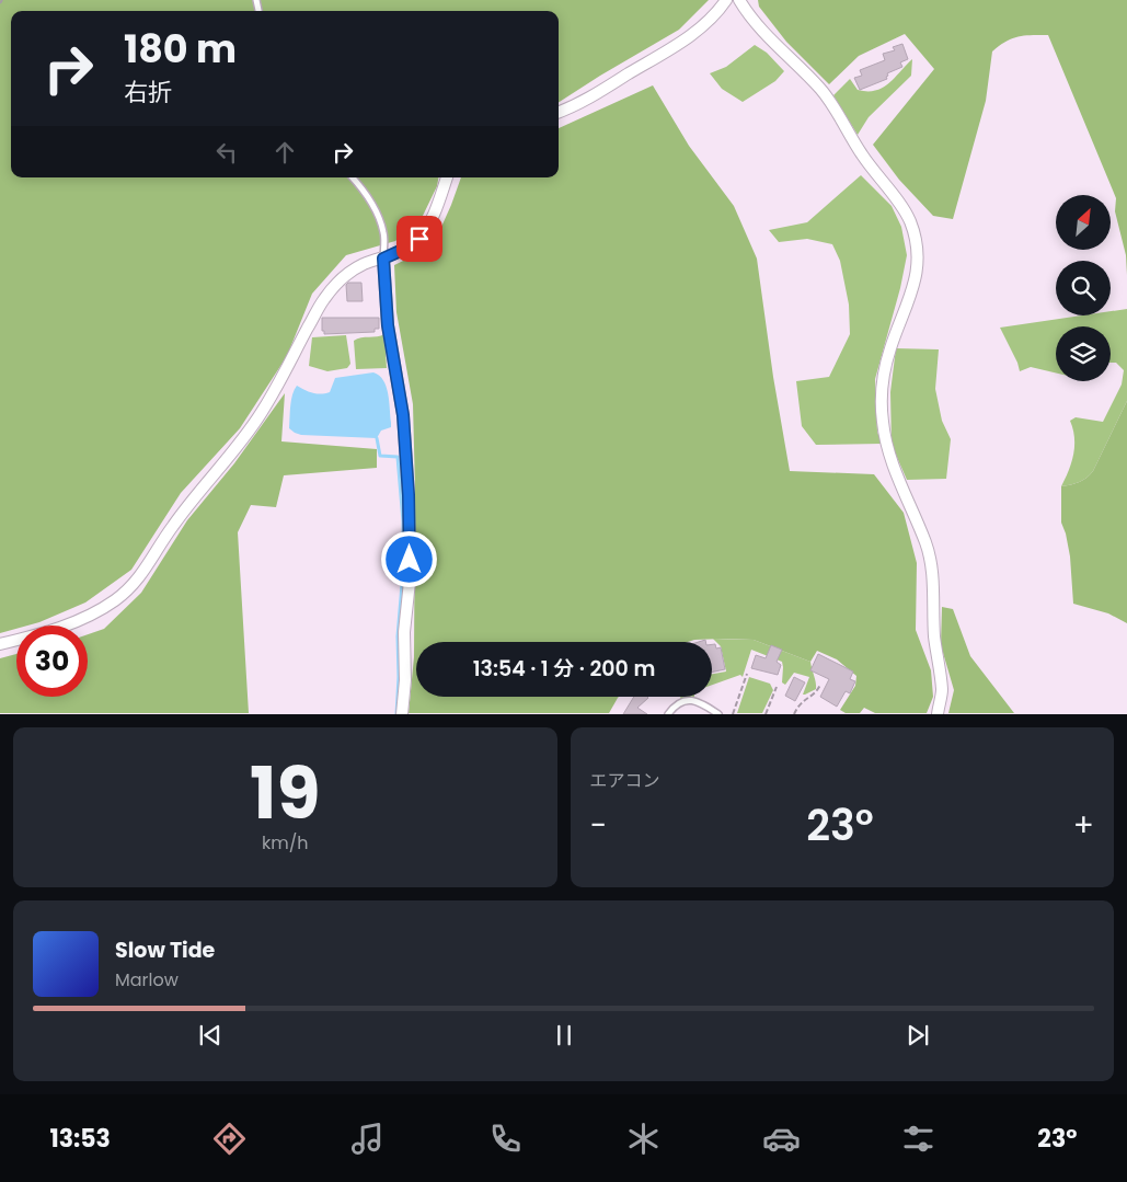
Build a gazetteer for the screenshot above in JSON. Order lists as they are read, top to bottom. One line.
{"north":"top right","page":{"turn":["180 m","右折"],"limit":"30","trip":"13:54 · 1 分 · 200 m","tile":[["19","km/h"],"エアコン"],"heat":["−","23°","+"],"song":["Slow Tide","Marlow"],"tabs":["13:53","23°"]}}
